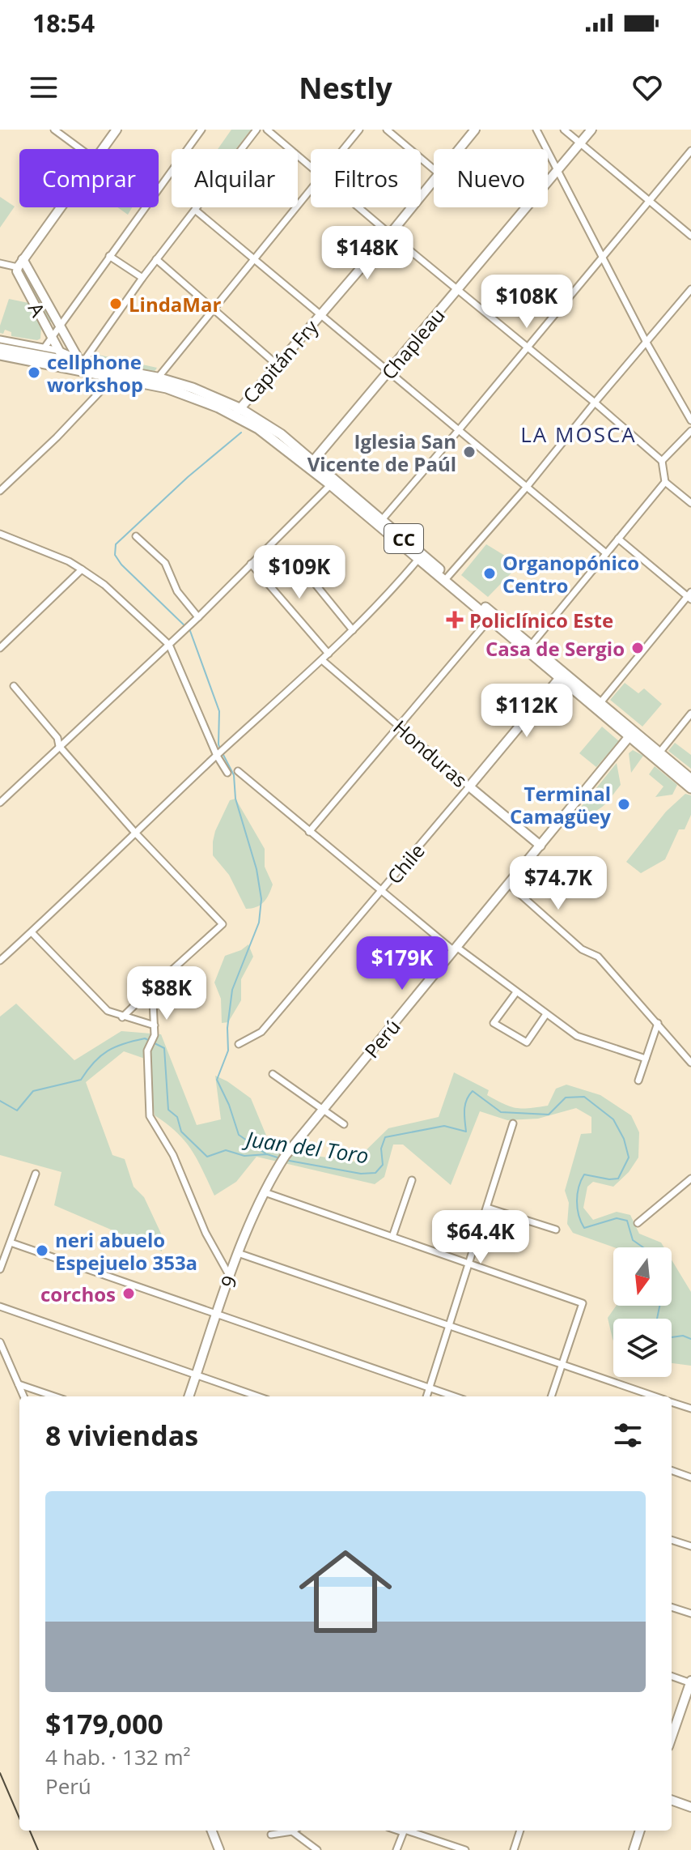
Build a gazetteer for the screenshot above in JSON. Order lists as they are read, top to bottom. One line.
{"streets":{"main road":["CC"],"street":["A","Chapleau","Capitán Fry","Honduras","Chile","Perú","9"]},"crossings":[["A","CC"],["Chapleau","CC"],["Capitán Fry","CC"],["CC","Chile"],["CC","Perú"],["Honduras","Chile"],["Honduras","Perú"],["Perú","9"]],"districts":["LA MOSCA"],"water":["Juan del Toro"],"places":{"other":["LindaMar","cellphone workshop","Iglesia San Vicente de Paúl","Organopónico Centro","Casa de Sergio","Terminal Camagüey","neri abuelo Espejuelo 353a","corchos"],"health":["Policlínico Este"]},"north":"bottom","page":{"status":"18:54","header":"Nestly","chip":["Comprar","Alquilar","Filtros","Nuevo"],"price":["$148K","$108K","$109K","$112K","$74.7K","$179K","$88K","$64.4K"],"heading":"8 viviendas","list":[{"name":"$179,000","note":"4 hab. · 132 m² · Perú"}]}}
